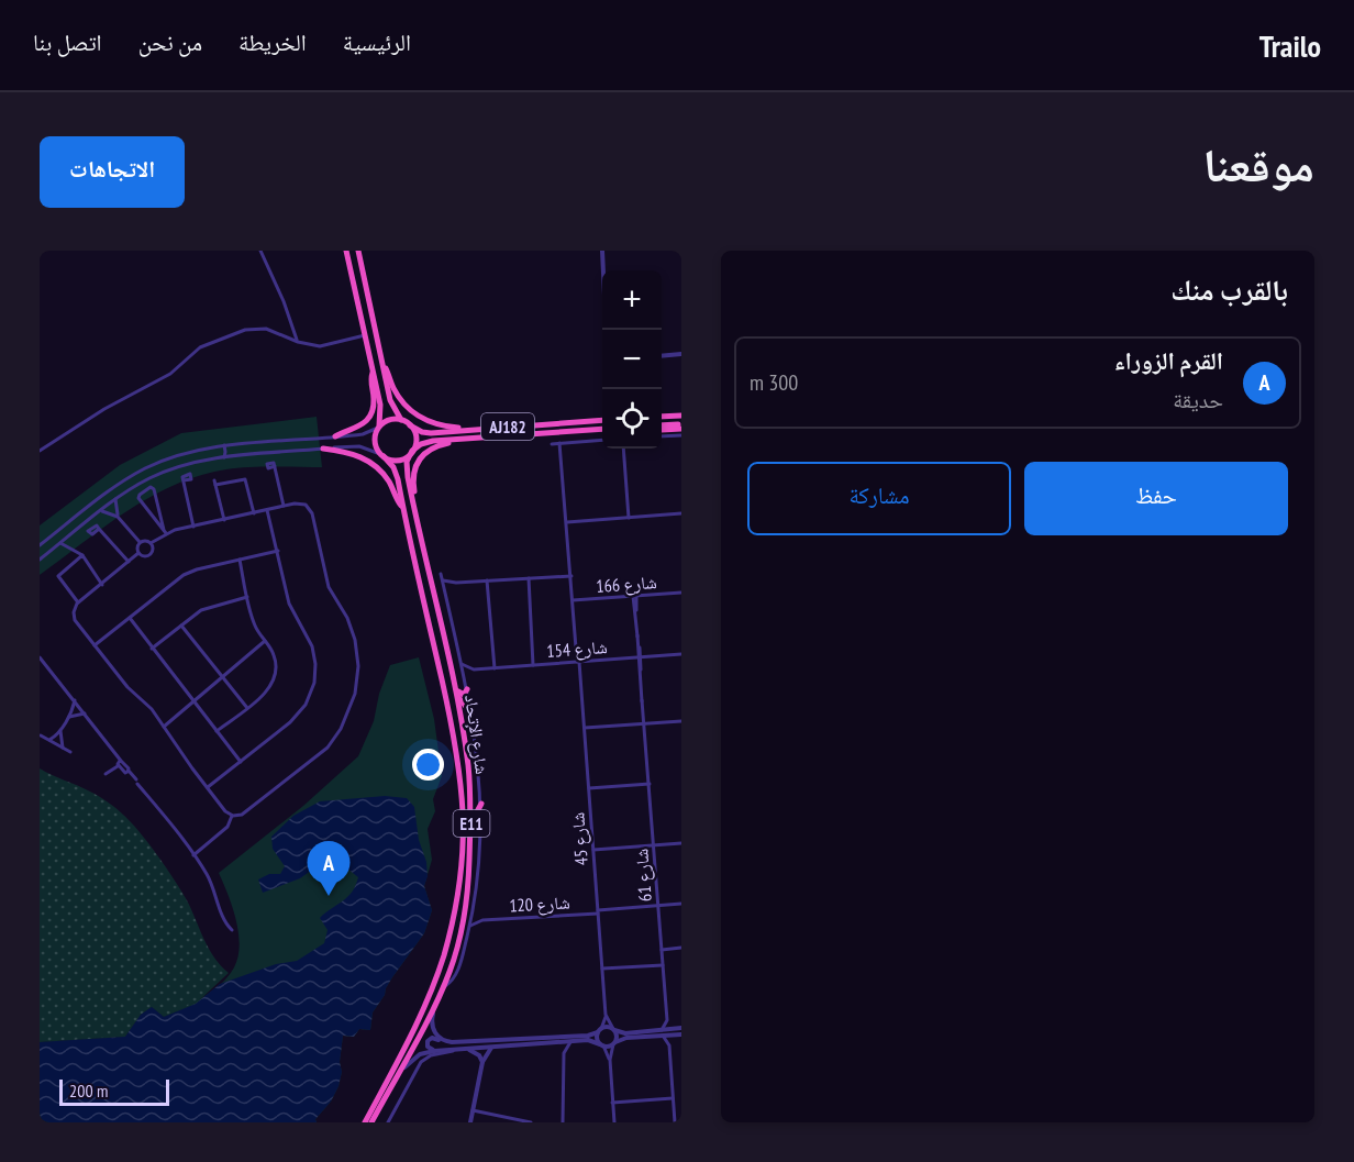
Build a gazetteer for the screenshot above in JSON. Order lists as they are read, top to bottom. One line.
{"streets":{"highway":["AJ182","شارع الإتحاد","E11"],"street":["شارع 166","شارع 154","شارع 45","شارع 61","شارع 120"]},"crossings":[["AJ182","شارع الإتحاد"],["شارع 166","شارع 45"],["شارع 166","شارع 61"],["شارع 154","شارع 45"],["شارع 154","شارع 61"],["شارع 45","شارع 120"],["شارع 61","شارع 120"]],"scale_bar":"200 m","page":{"header":"Trailo","nav":["الرئيسية","الخريطة","من نحن","اتصل بنا"],"title":"موقعنا","buttons":["الاتجاهات",["حفظ","مشاركة"]],"heading":"بالقرب منك","map_buttons":["+","−"],"list":[{"mark":"A","name":"القرم الزوراء","note":"حديقة","value":"300 m"}],"pins":"A","scale":"200 m"}}
